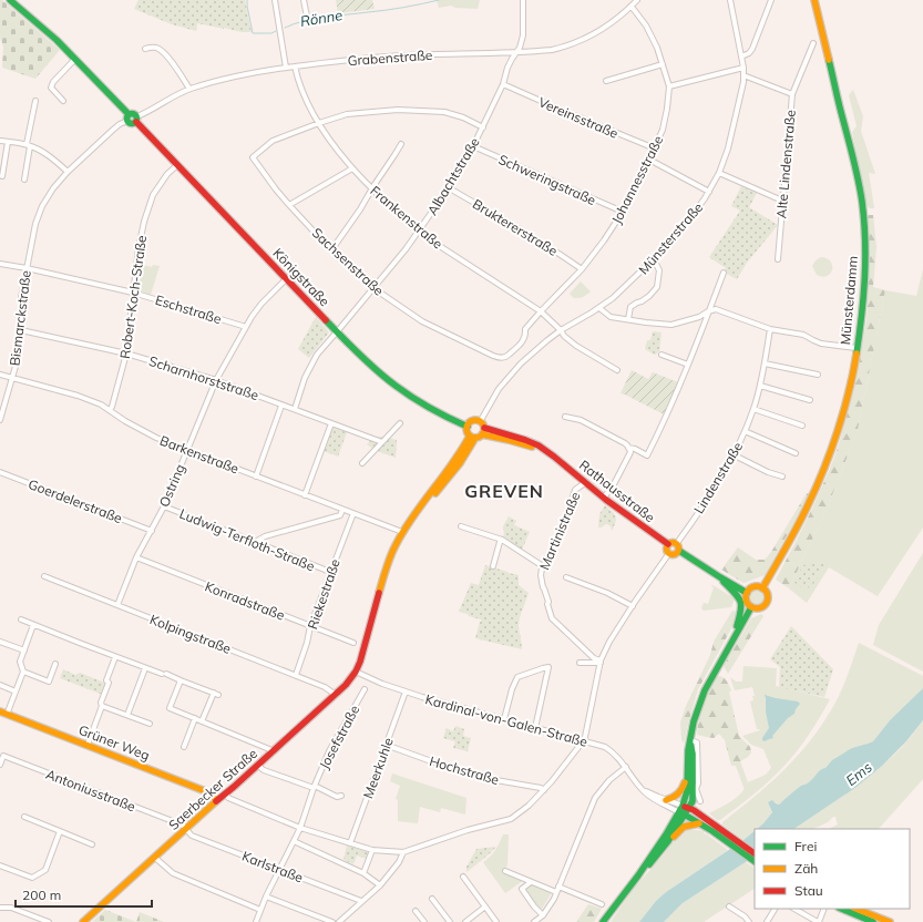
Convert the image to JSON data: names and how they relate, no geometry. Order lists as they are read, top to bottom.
{
  "streets": {
    "street": [
      "Grabenstraße",
      "Vereinsstraße",
      "Alte Lindenstraße",
      "Albachtstraße",
      "Schweringstraße",
      "Johannesstraße",
      "Frankenstraße",
      "Bruktererstraße",
      "Münsterstraße",
      "Sachsenstraße",
      "Königstraße",
      "Robert-Koch-Straße",
      "Münsterdamm",
      "Eschstraße",
      "Bismarckstraße",
      "Scharnhorststraße",
      "Barkenstraße",
      "Lindenstraße",
      "Ostring",
      "Rathausstraße",
      "Goerdelerstraße",
      "Martinistraße",
      "Ludwig-Terfloth-Straße",
      "Riekestraße",
      "Konradstraße",
      "Kolpingstraße",
      "Kardinal-von-Galen-Straße",
      "Josefstraße",
      "Grüner Weg",
      "Meerkuhle",
      "Hochstraße",
      "Saerbecker Straße",
      "Antoniusstraße",
      "Karlstraße"
    ]
  },
  "crossings": [
    ["Grabenstraße", "Albachtstraße"],
    ["Grabenstraße", "Johannesstraße"],
    ["Grabenstraße", "Frankenstraße"],
    ["Grabenstraße", "Königstraße"],
    ["Vereinsstraße", "Albachtstraße"],
    ["Vereinsstraße", "Johannesstraße"],
    ["Alte Lindenstraße", "Münsterstraße"],
    ["Albachtstraße", "Schweringstraße"],
    ["Albachtstraße", "Frankenstraße"],
    ["Albachtstraße", "Bruktererstraße"],
    ["Albachtstraße", "Sachsenstraße"],
    ["Albachtstraße", "Königstraße"],
    ["Albachtstraße", "Scharnhorststraße"],
    ["Schweringstraße", "Johannesstraße"],
    ["Johannesstraße", "Frankenstraße"],
    ["Johannesstraße", "Bruktererstraße"],
    ["Johannesstraße", "Sachsenstraße"],
    ["Frankenstraße", "Münsterstraße"],
    ["Frankenstraße", "Sachsenstraße"],
    ["Münsterstraße", "Königstraße"],
    ["Münsterstraße", "Saerbecker Straße"],
    ["Königstraße", "Robert-Koch-Straße"],
    ["Königstraße", "Ostring"],
    ["Königstraße", "Saerbecker Straße"],
    ["Robert-Koch-Straße", "Eschstraße"],
    ["Robert-Koch-Straße", "Scharnhorststraße"],
    ["Robert-Koch-Straße", "Barkenstraße"],
    ["Eschstraße", "Bismarckstraße"],
    ["Eschstraße", "Ostring"],
    ["Bismarckstraße", "Scharnhorststraße"],
    ["Bismarckstraße", "Barkenstraße"],
    ["Scharnhorststraße", "Ostring"],
    ["Barkenstraße", "Ostring"],
    ["Barkenstraße", "Riekestraße"],
    ["Barkenstraße", "Saerbecker Straße"],
    ["Lindenstraße", "Rathausstraße"],
    ["Ostring", "Goerdelerstraße"],
    ["Ostring", "Ludwig-Terfloth-Straße"],
    ["Ostring", "Konradstraße"],
    ["Ostring", "Kolpingstraße"],
    ["Rathausstraße", "Martinistraße"],
    ["Ludwig-Terfloth-Straße", "Riekestraße"],
    ["Riekestraße", "Konradstraße"],
    ["Riekestraße", "Kolpingstraße"],
    ["Kolpingstraße", "Saerbecker Straße"],
    ["Kardinal-von-Galen-Straße", "Meerkuhle"],
    ["Kardinal-von-Galen-Straße", "Saerbecker Straße"],
    ["Josefstraße", "Karlstraße"],
    ["Grüner Weg", "Saerbecker Straße"],
    ["Meerkuhle", "Hochstraße"],
    ["Saerbecker Straße", "Antoniusstraße"],
    ["Saerbecker Straße", "Karlstraße"],
    ["Antoniusstraße", "Karlstraße"]
  ],
  "districts": ["GREVEN"],
  "water": ["Rönne", "Ems"],
  "legend": ["Frei", "Zäh", "Stau"],
  "scale_bar": "200 m"
}
